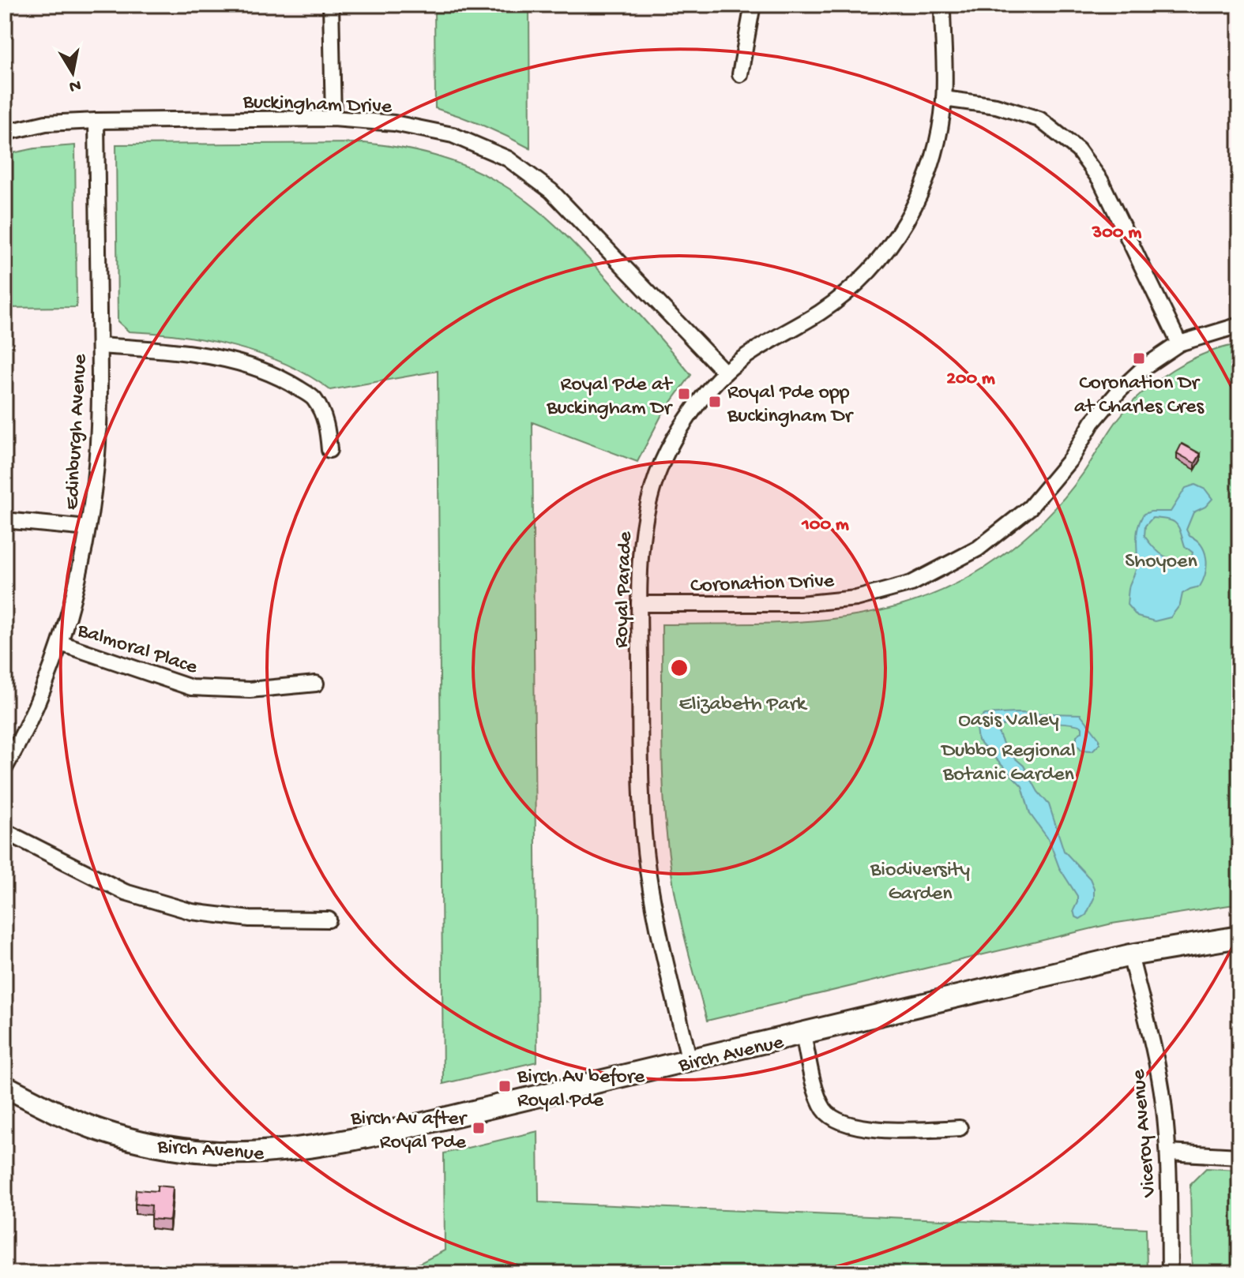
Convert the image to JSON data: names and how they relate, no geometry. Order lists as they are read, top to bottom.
{
  "streets": {
    "street": [
      "Buckingham Drive",
      "Edinburgh Avenue",
      "Coronation Drive",
      "Royal Parade",
      "Balmoral Place",
      "Birch Avenue",
      "Viceroy Avenue"
    ]
  },
  "crossings": [
    ["Buckingham Drive", "Edinburgh Avenue"],
    ["Buckingham Drive", "Royal Parade"],
    ["Edinburgh Avenue", "Balmoral Place"],
    ["Coronation Drive", "Royal Parade"],
    ["Royal Parade", "Birch Avenue"],
    ["Birch Avenue", "Viceroy Avenue"]
  ],
  "parks": [
    "Shoyoen",
    "Elizabeth Park",
    "Oasis Valley",
    "Dubbo Regional Botanic Garden",
    "Biodiversity Garden"
  ],
  "places": {
    "transit": [
      "Coronation Dr at Charles Cres",
      "Royal Pde at Buckingham Dr",
      "Royal Pde opp Buckingham Dr",
      "Birch Av before Royal Pde",
      "Birch Av after Royal Pde"
    ]
  },
  "north": "bottom",
  "rings": ["300 m", "200 m", "100 m"]
}
